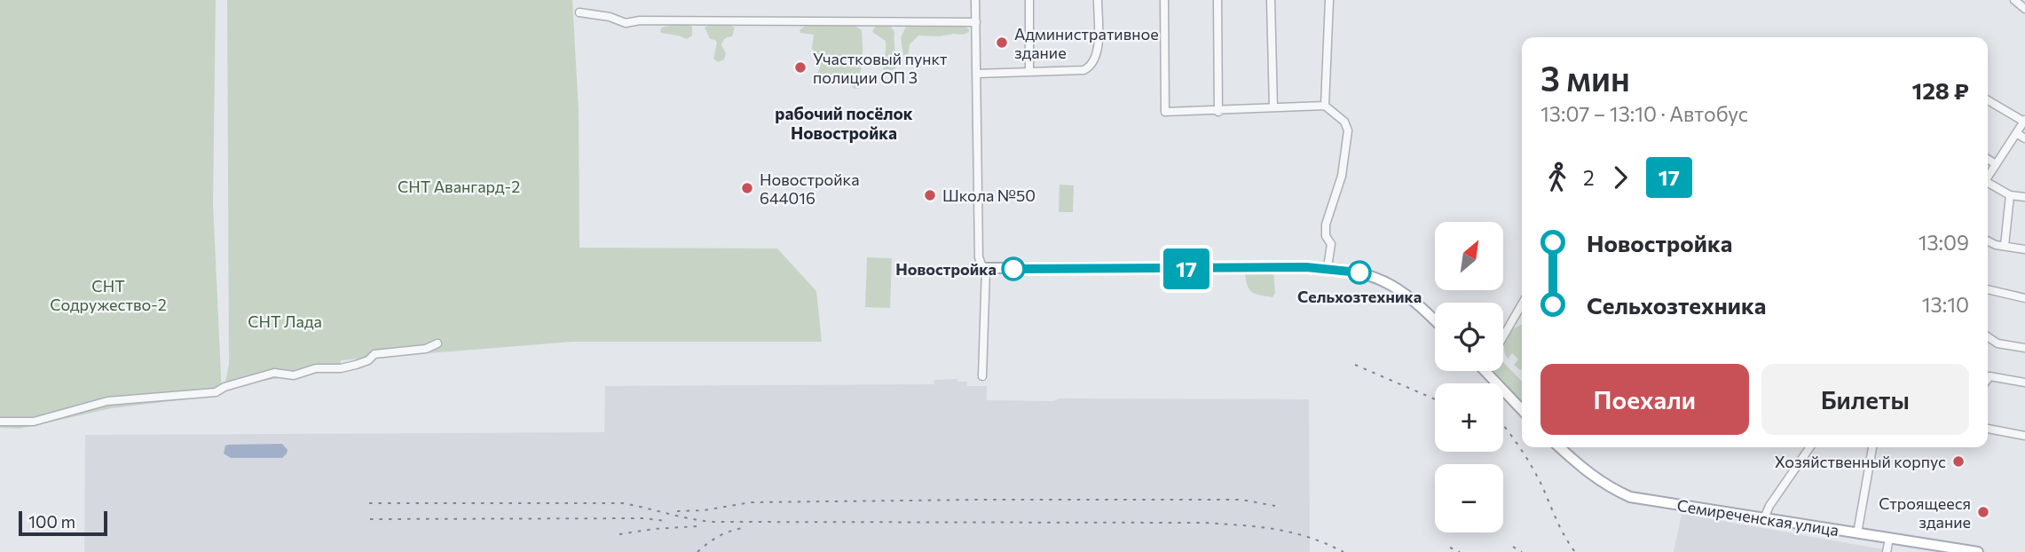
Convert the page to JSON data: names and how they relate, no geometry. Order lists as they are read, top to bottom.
{
  "streets": {
    "main road": ["Семиреченская улица"]
  },
  "districts": ["рабочий посёлок Новостройка"],
  "parks": ["СНТ Авангард-2", "СНТ Содружество-2", "СНТ Лада"],
  "places": [
    "Административное здание",
    "Участковый пункт полиции ОП 3",
    "Новостройка 644016",
    "Школа №50",
    "Новостройка",
    "Сельхозтехника",
    "Хозяйственный корпус",
    "Строящееся здание"
  ],
  "lines": ["bus line 17"],
  "scale_bar": "100 m",
  "north": "top right",
  "page": {
    "on_map": "17",
    "heading": ["3 мин", "13:07 – 13:10 · Автобус", "128 ₽"],
    "legs": ["2", "17"],
    "list": [
      {
        "name": "Новостройка",
        "value": "13:09"
      },
      {
        "name": "Сельхозтехника",
        "value": "13:10"
      }
    ],
    "map_buttons": ["+", "−"],
    "buttons": ["Поехали", "Билеты"],
    "scale": "100 m"
  }
}
